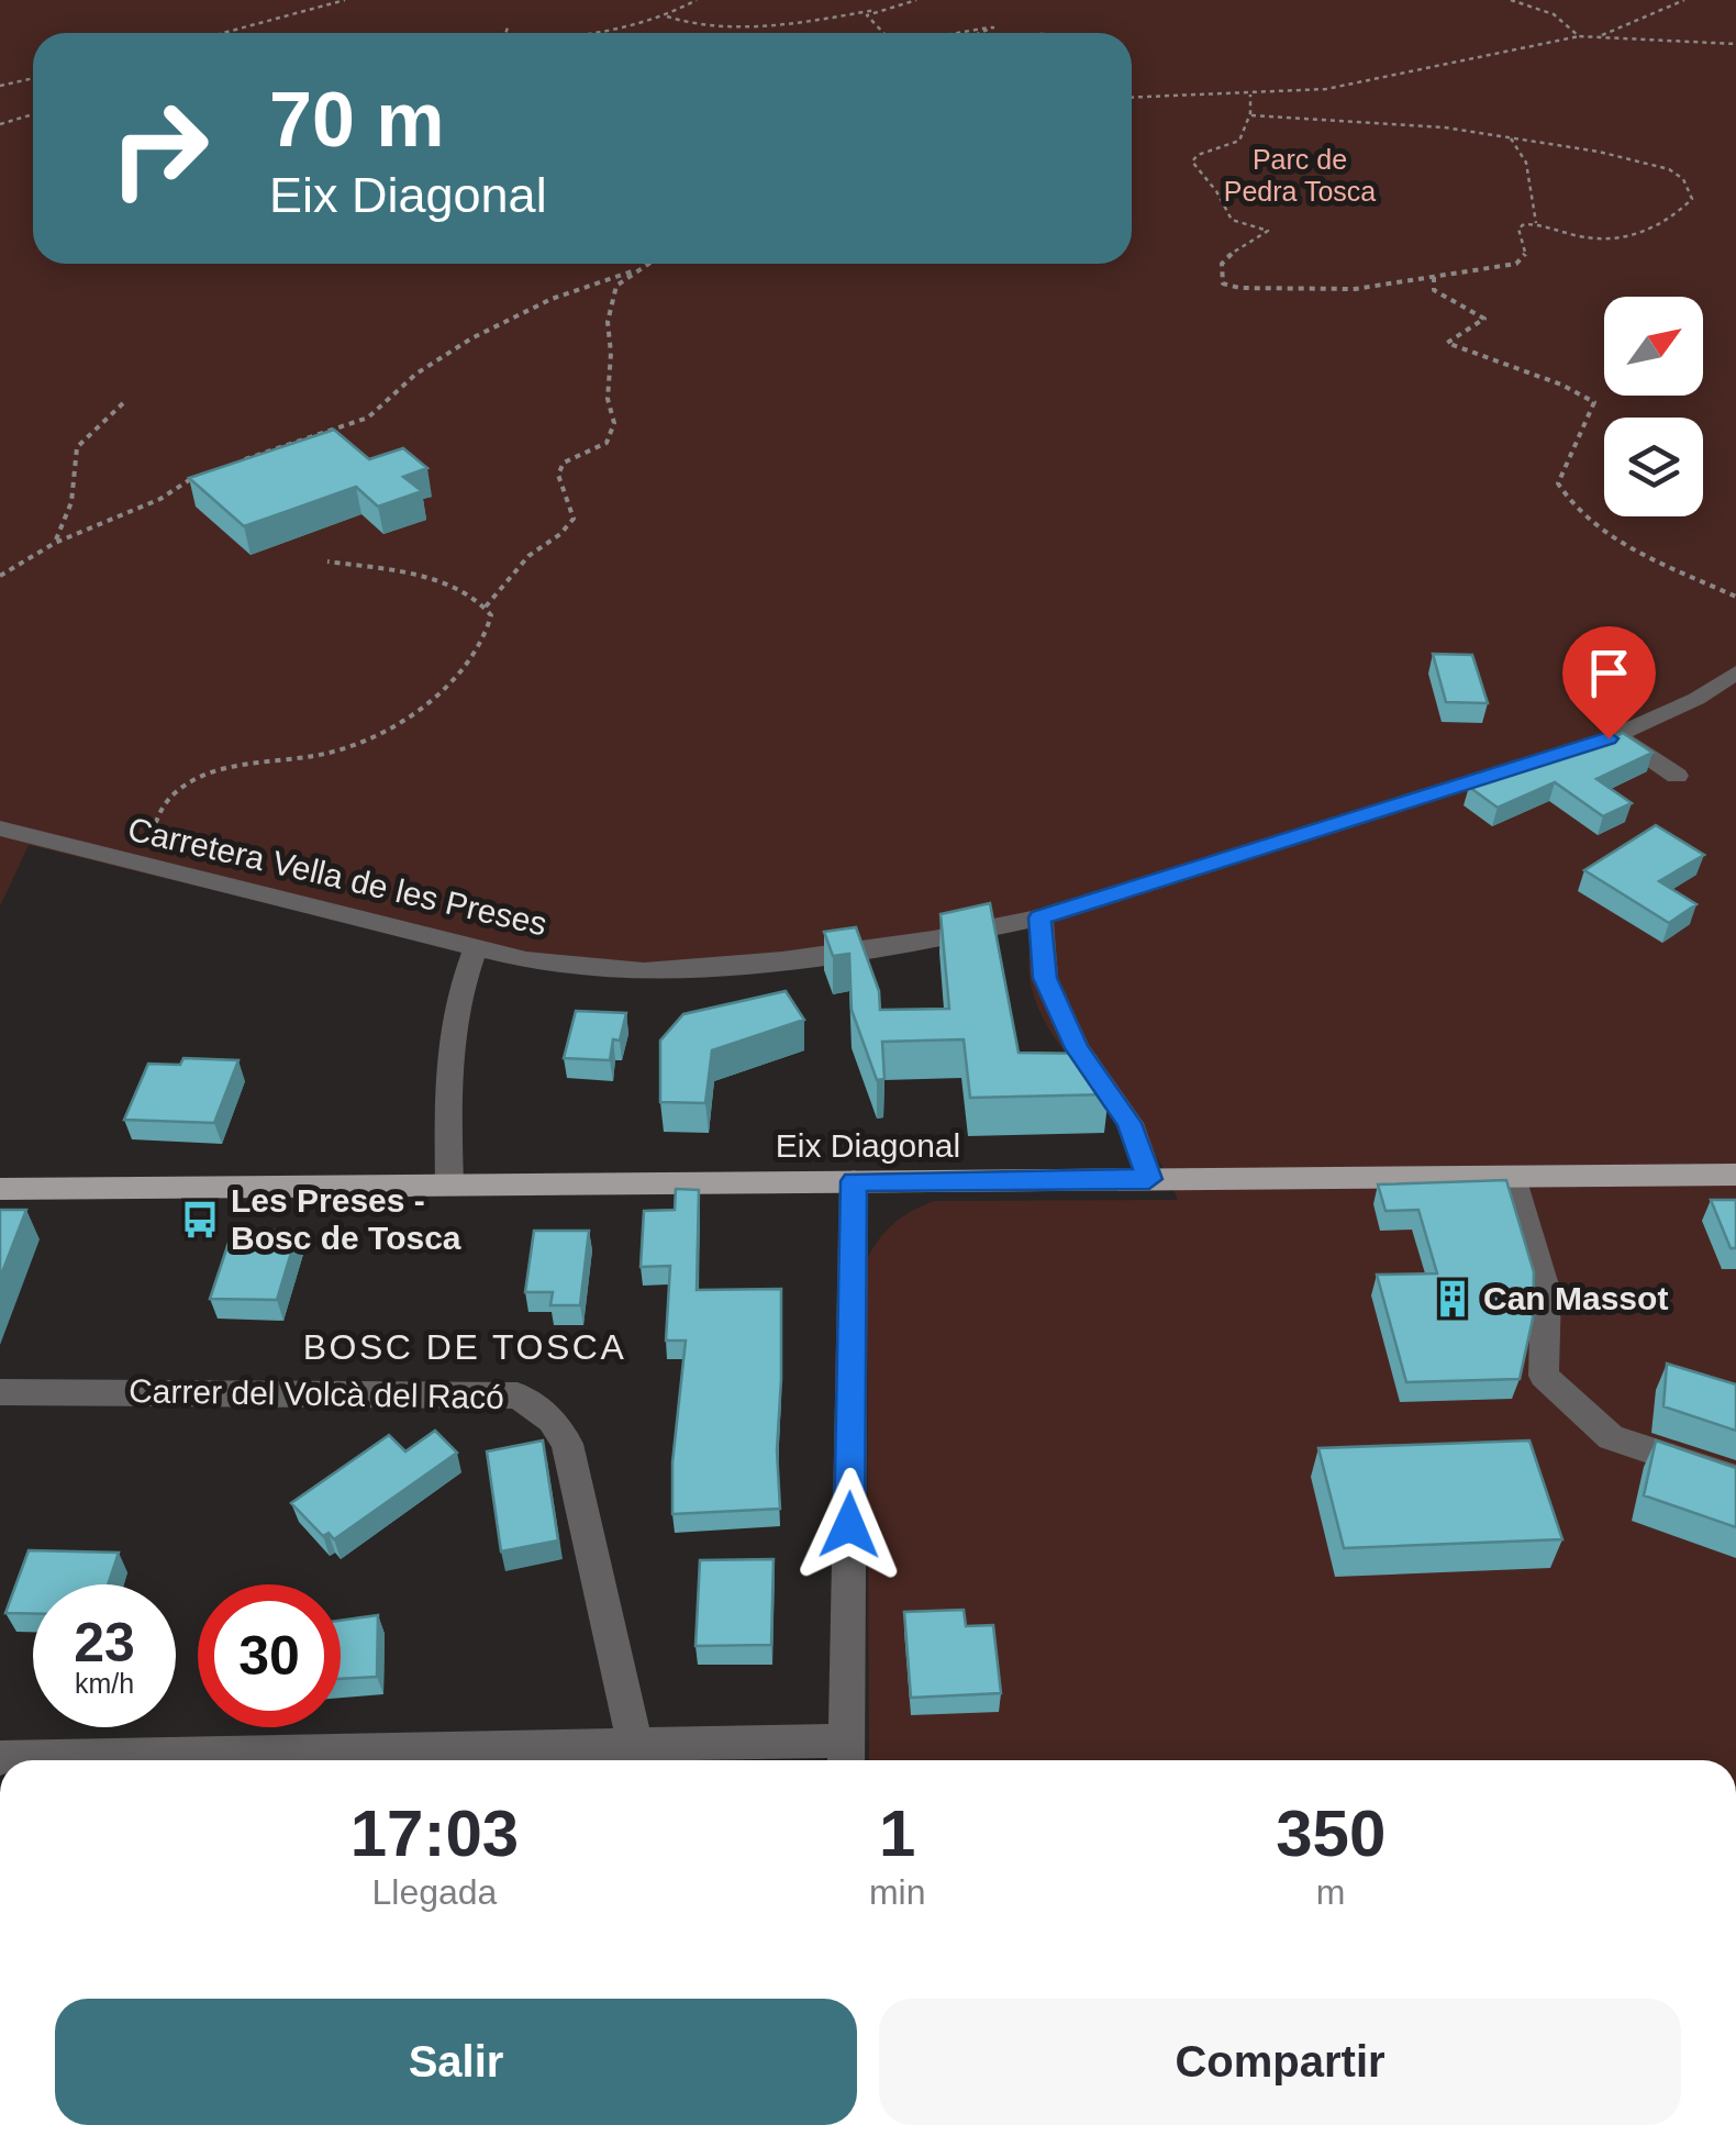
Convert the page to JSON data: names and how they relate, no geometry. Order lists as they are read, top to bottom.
{
  "streets": {
    "main road": ["Eix Diagonal"],
    "street": ["Carretera Vella de les Preses", "Carrer del Volcà del Racó"]
  },
  "districts": ["BOSC DE TOSCA"],
  "parks": ["Parc de Pedra Tosca"],
  "places": {
    "bus stop": ["Les Preses - Bosc de Tosca"],
    "building": ["Can Massot"]
  },
  "north": "top right",
  "page": {
    "turn": ["70 m", "Eix Diagonal"],
    "speed": "23 km/h",
    "limit": "30",
    "eta": [
      "17:03",
      "Llegada",
      "1",
      "min",
      "350",
      "m"
    ],
    "buttons": ["Salir", "Compartir"]
  }
}
